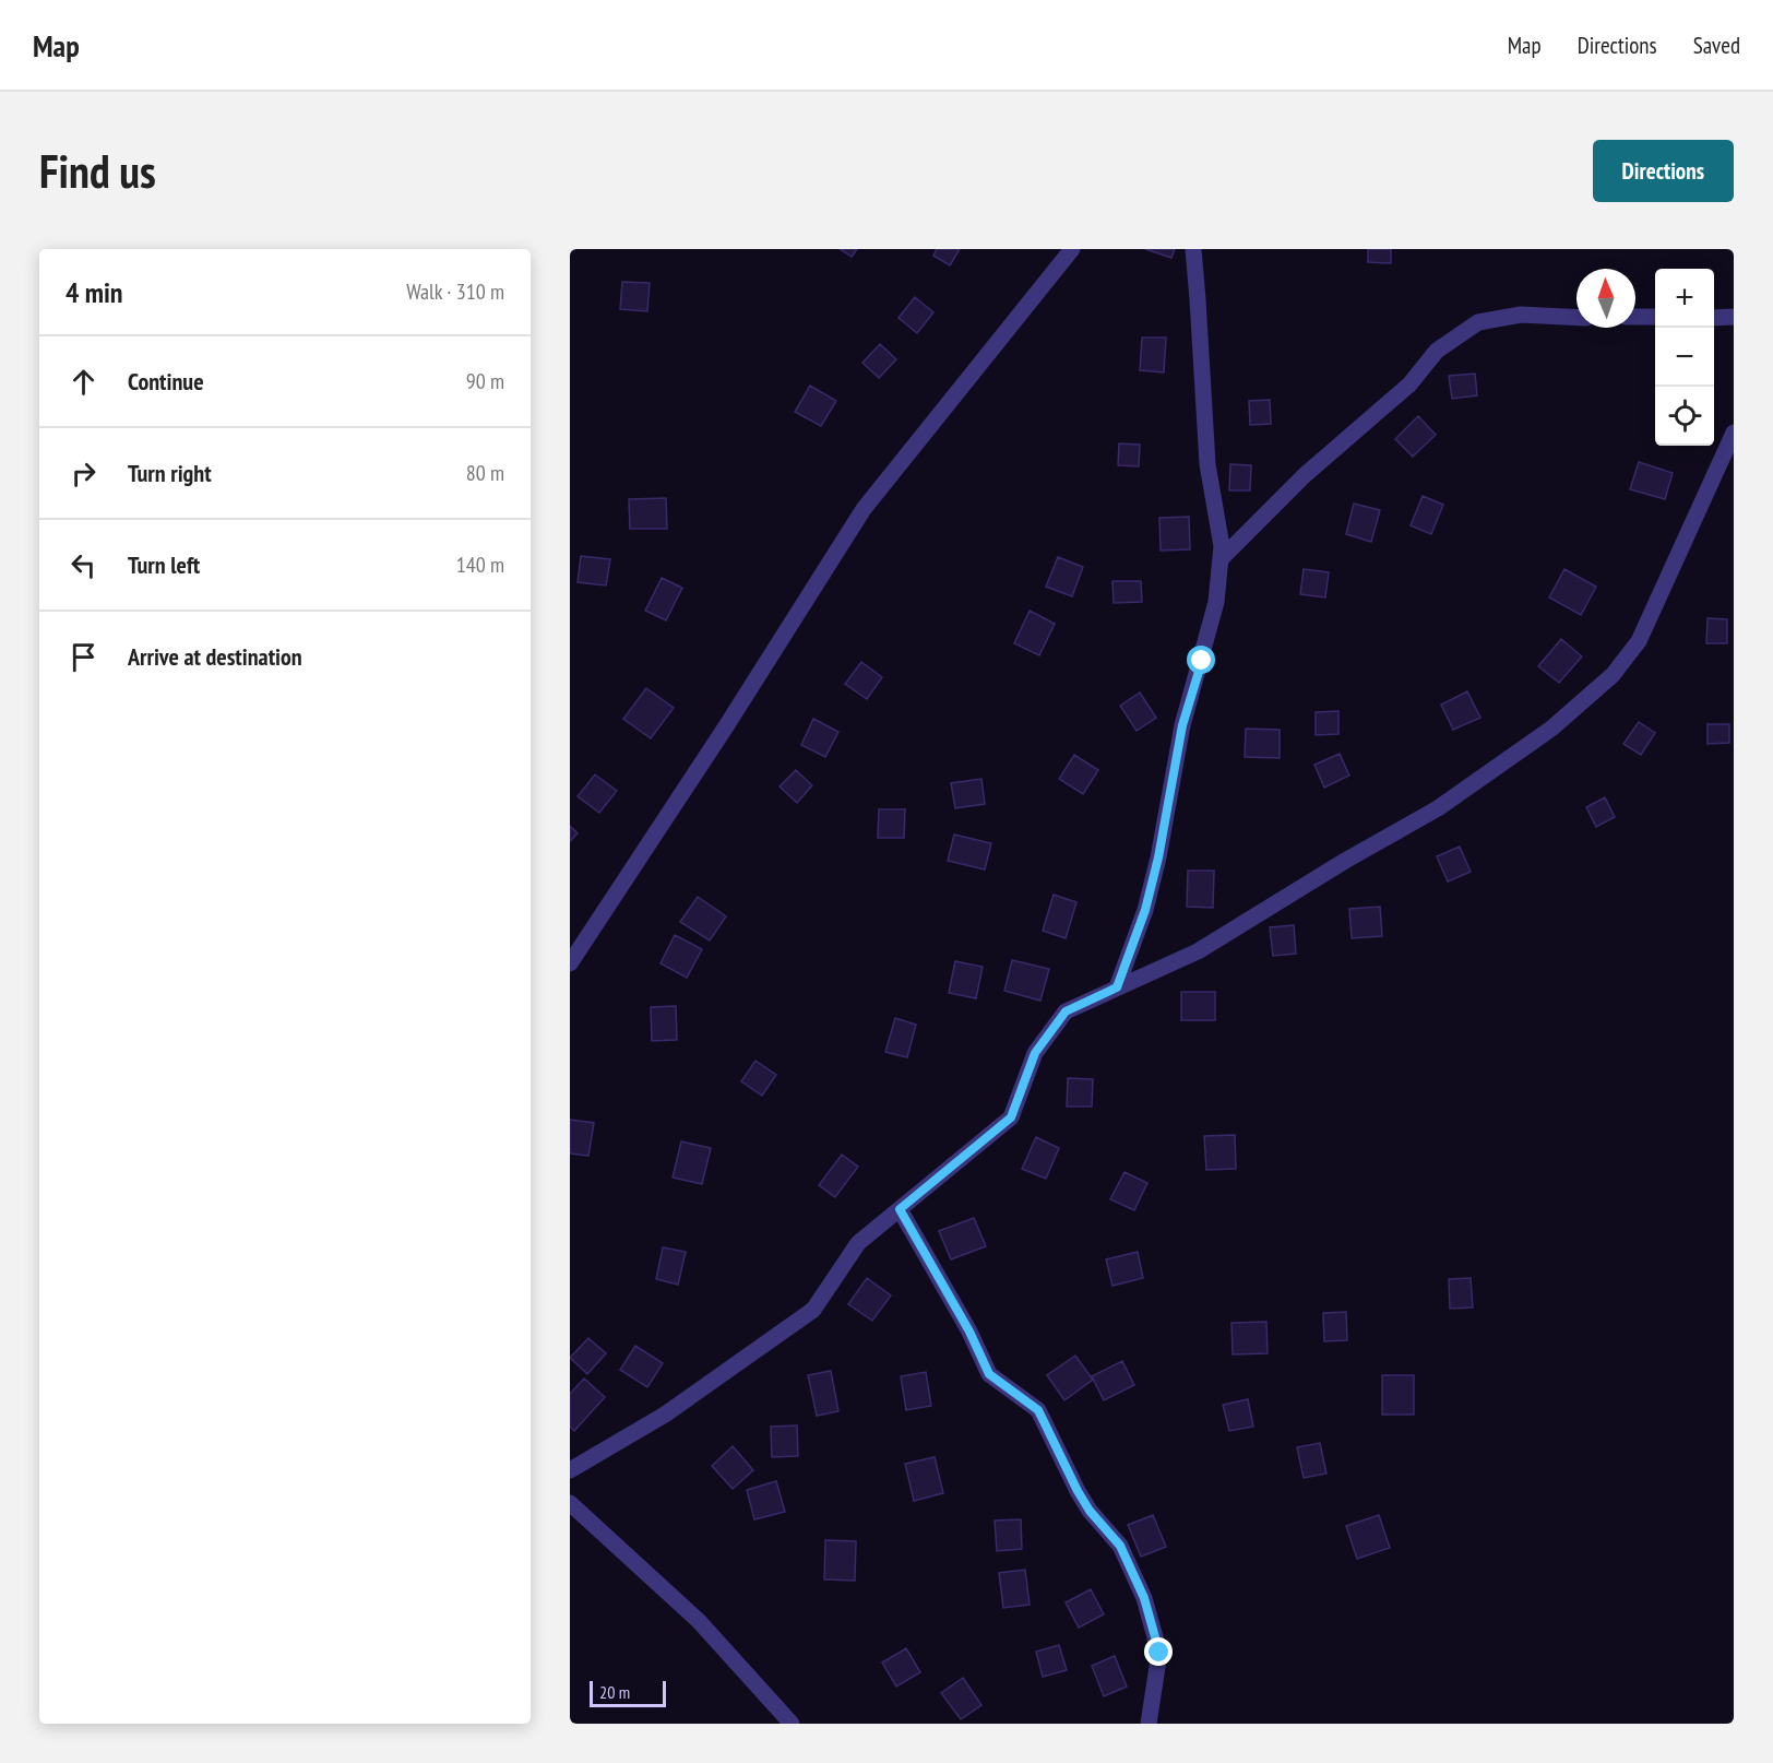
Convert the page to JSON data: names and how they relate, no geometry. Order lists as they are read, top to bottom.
{
  "scale_bar": "20 m",
  "north": "top",
  "page": {
    "header": "Map",
    "nav": ["Map", "Directions", "Saved"],
    "buttons": "Directions",
    "title": "Find us",
    "heading": ["4 min", "Walk · 310 m"],
    "map_buttons": ["+", "−"],
    "list": [
      ["Continue", "90 m"],
      ["Turn right", "80 m"],
      ["Turn left", "140 m"],
      "Arrive at destination"
    ],
    "scale": "20 m"
  }
}
